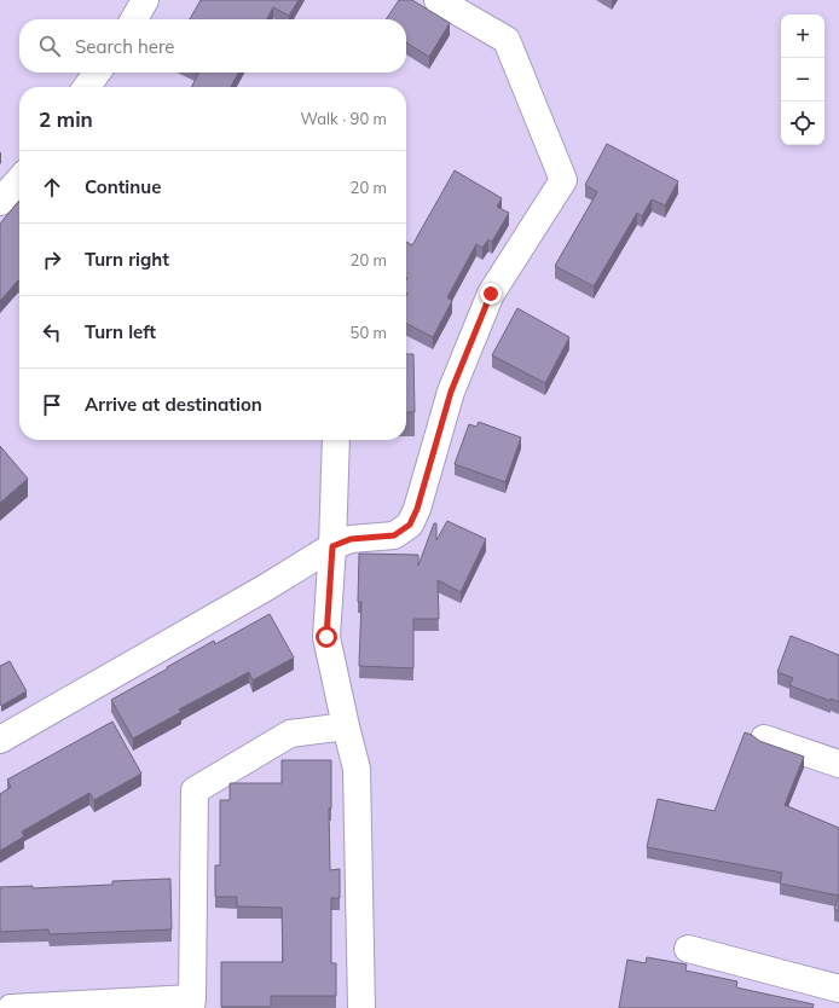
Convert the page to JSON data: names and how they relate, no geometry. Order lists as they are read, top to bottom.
{
  "page": {
    "map_buttons": ["+", "−"],
    "search": "Search here",
    "heading": ["2 min", "Walk · 90 m"],
    "list": [
      ["Continue", "20 m"],
      ["Turn right", "20 m"],
      ["Turn left", "50 m"],
      "Arrive at destination"
    ]
  }
}
